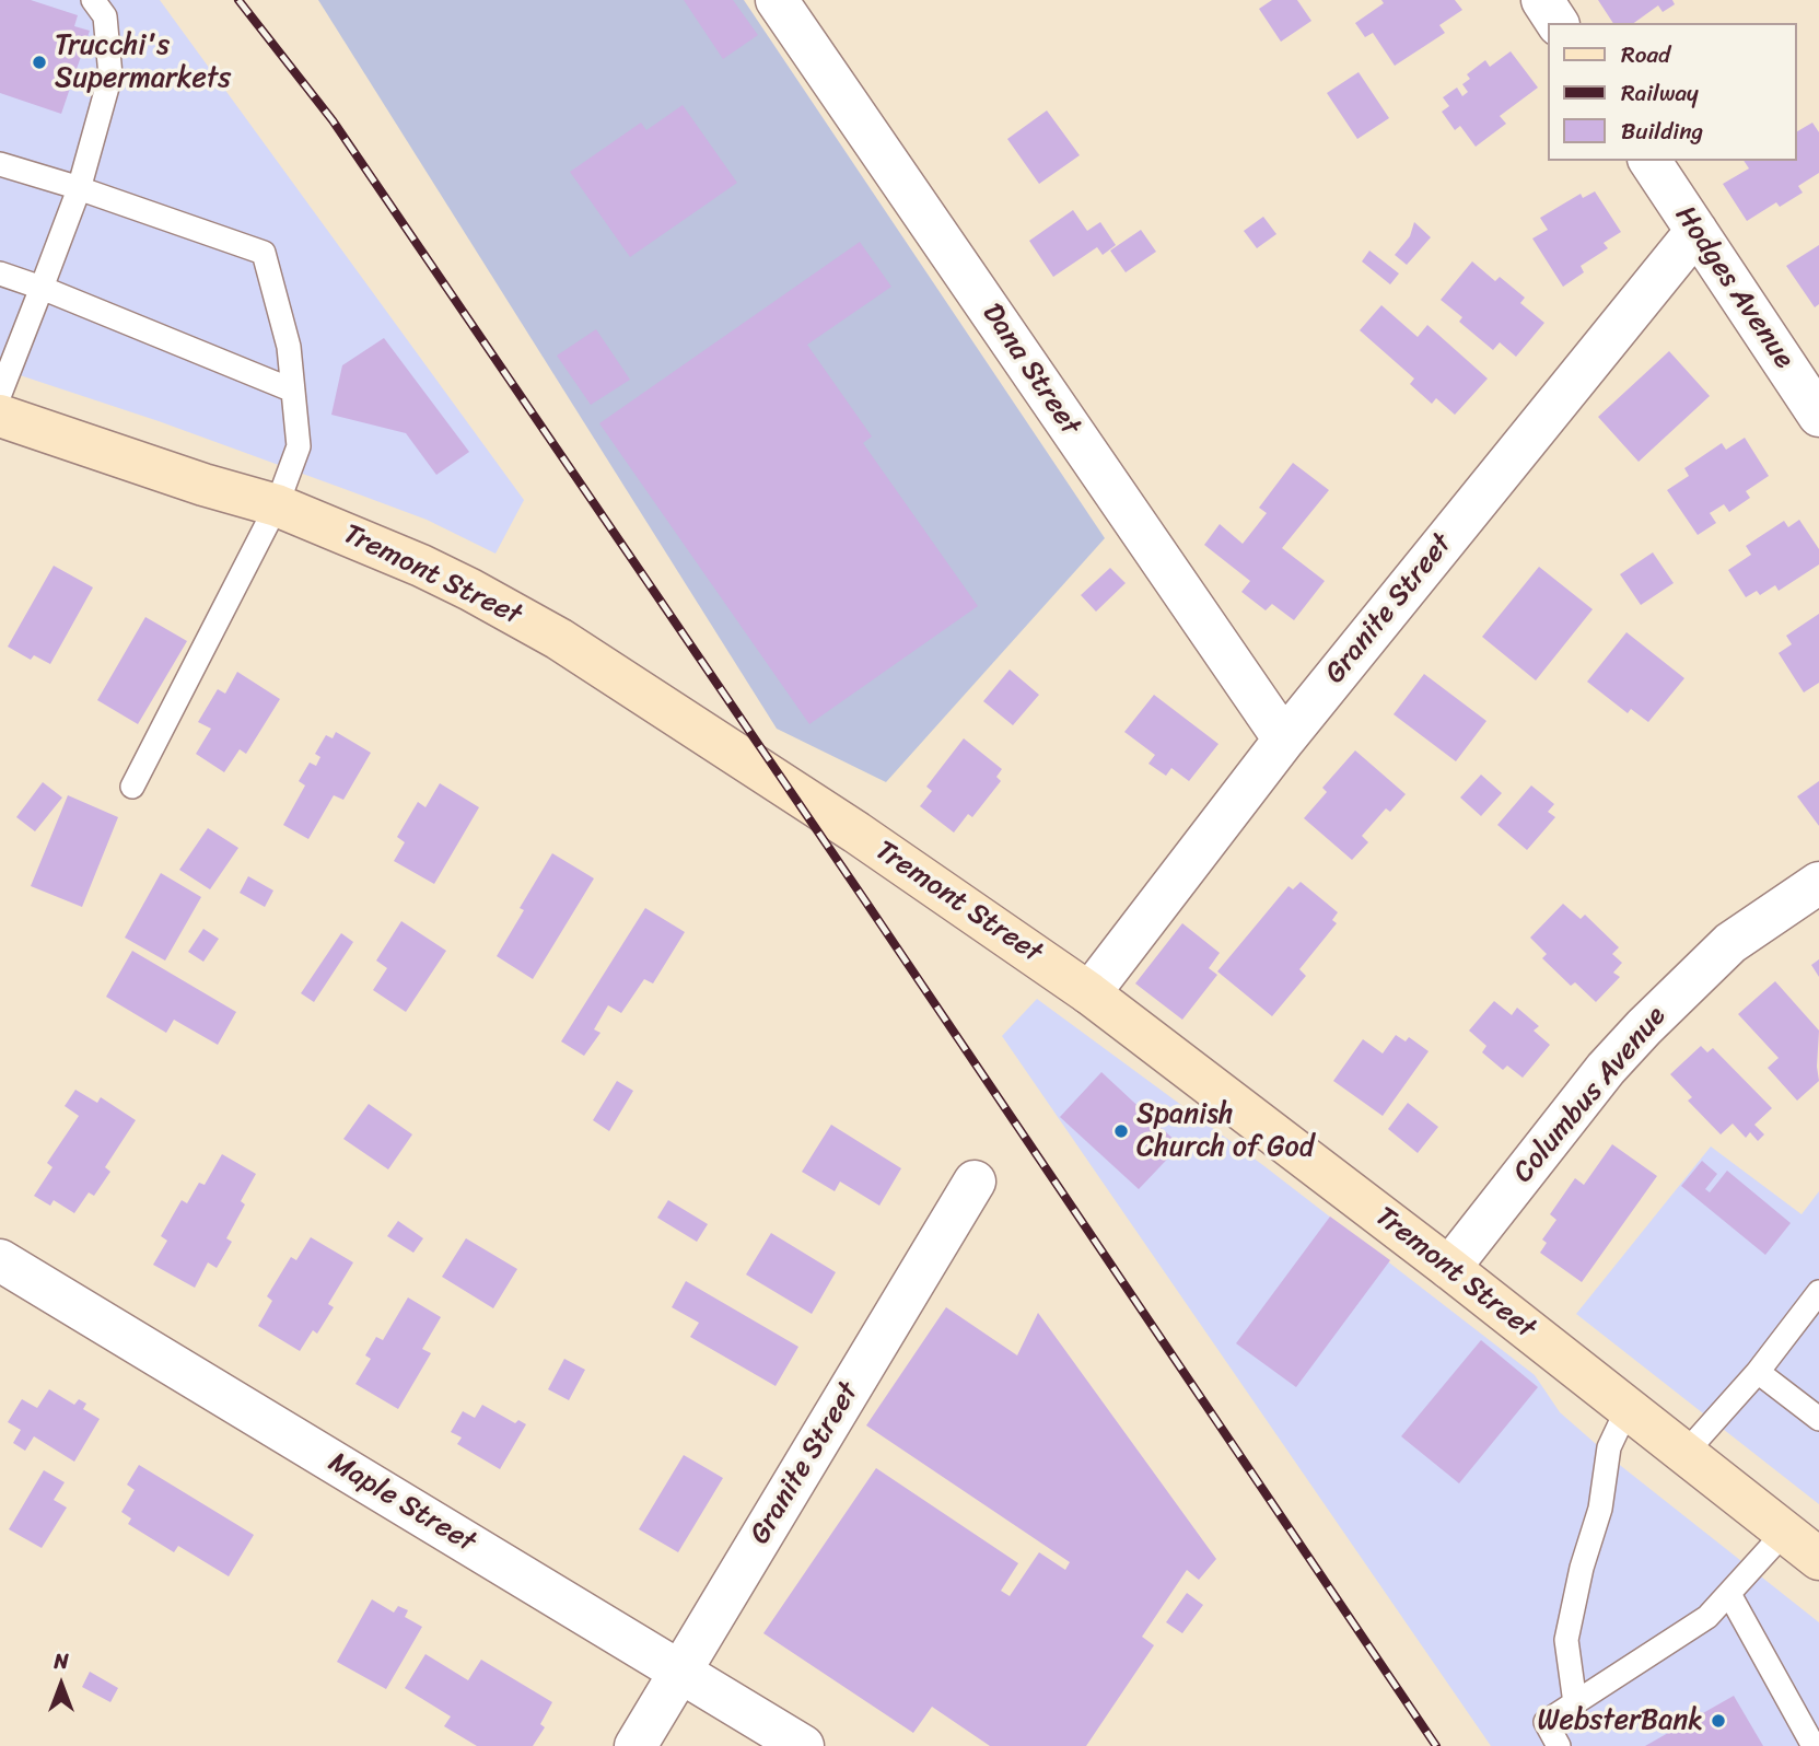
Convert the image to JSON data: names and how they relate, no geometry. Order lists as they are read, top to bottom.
{
  "streets": {
    "main road": ["Tremont Street"],
    "street": [
      "Hodges Avenue",
      "Dana Street",
      "Granite Street",
      "Columbus Avenue",
      "Maple Street"
    ]
  },
  "crossings": [
    ["Hodges Avenue", "Granite Street"],
    ["Dana Street", "Granite Street"],
    ["Tremont Street", "Granite Street"],
    ["Tremont Street", "Columbus Avenue"],
    ["Granite Street", "Maple Street"]
  ],
  "places": ["Trucchi's Supermarkets", "Spanish Church of God", "WebsterBank"],
  "legend": ["Road", "Railway", "Building"],
  "north": "top"
}
